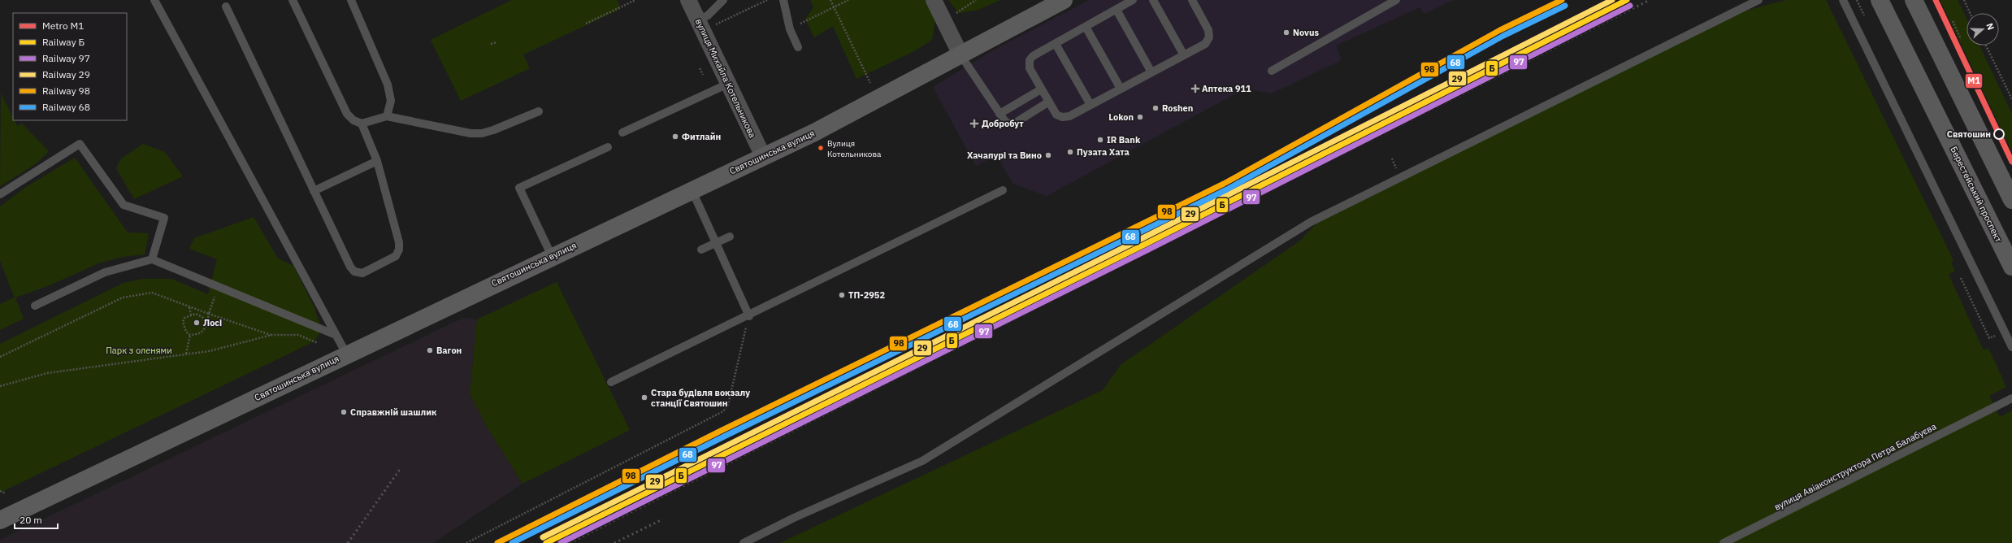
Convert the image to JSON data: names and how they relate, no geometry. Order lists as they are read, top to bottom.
{
  "streets": {
    "main road": ["Святошинська вулиця", "Берестейський проспект"],
    "street": ["вулиця Михайла Котельникова"],
    "lane": ["вулиця Авіаконструктора Петра Балабуєва"]
  },
  "crossings": [
    ["вулиця Михайла Котельникова", "Святошинська вулиця"]
  ],
  "parks": ["Парк з оленями"],
  "places": {
    "other": [
      "Novus",
      "Roshen",
      "Lokon",
      "Святошин",
      "Фитлайн",
      "IR Bank",
      "Вулиця Котельникова",
      "Пузата Хата",
      "Хачапурі та Вино",
      "ТП-2952",
      "Лосі",
      "Вагон",
      "Стара будівля вокзалу станції Святошин",
      "Справжній шашлик"
    ],
    "health": ["Аптека 911", "Добробут"]
  },
  "lines": [
    "metro line M1",
    "rail line Б",
    "rail line 29",
    "rail line 98",
    "rail line 97",
    "rail line 68"
  ],
  "legend": [
    "Metro M1",
    "Railway Б",
    "Railway 97",
    "Railway 29",
    "Railway 98",
    "Railway 68"
  ],
  "scale_bar": "20 m",
  "north": "right"
}
